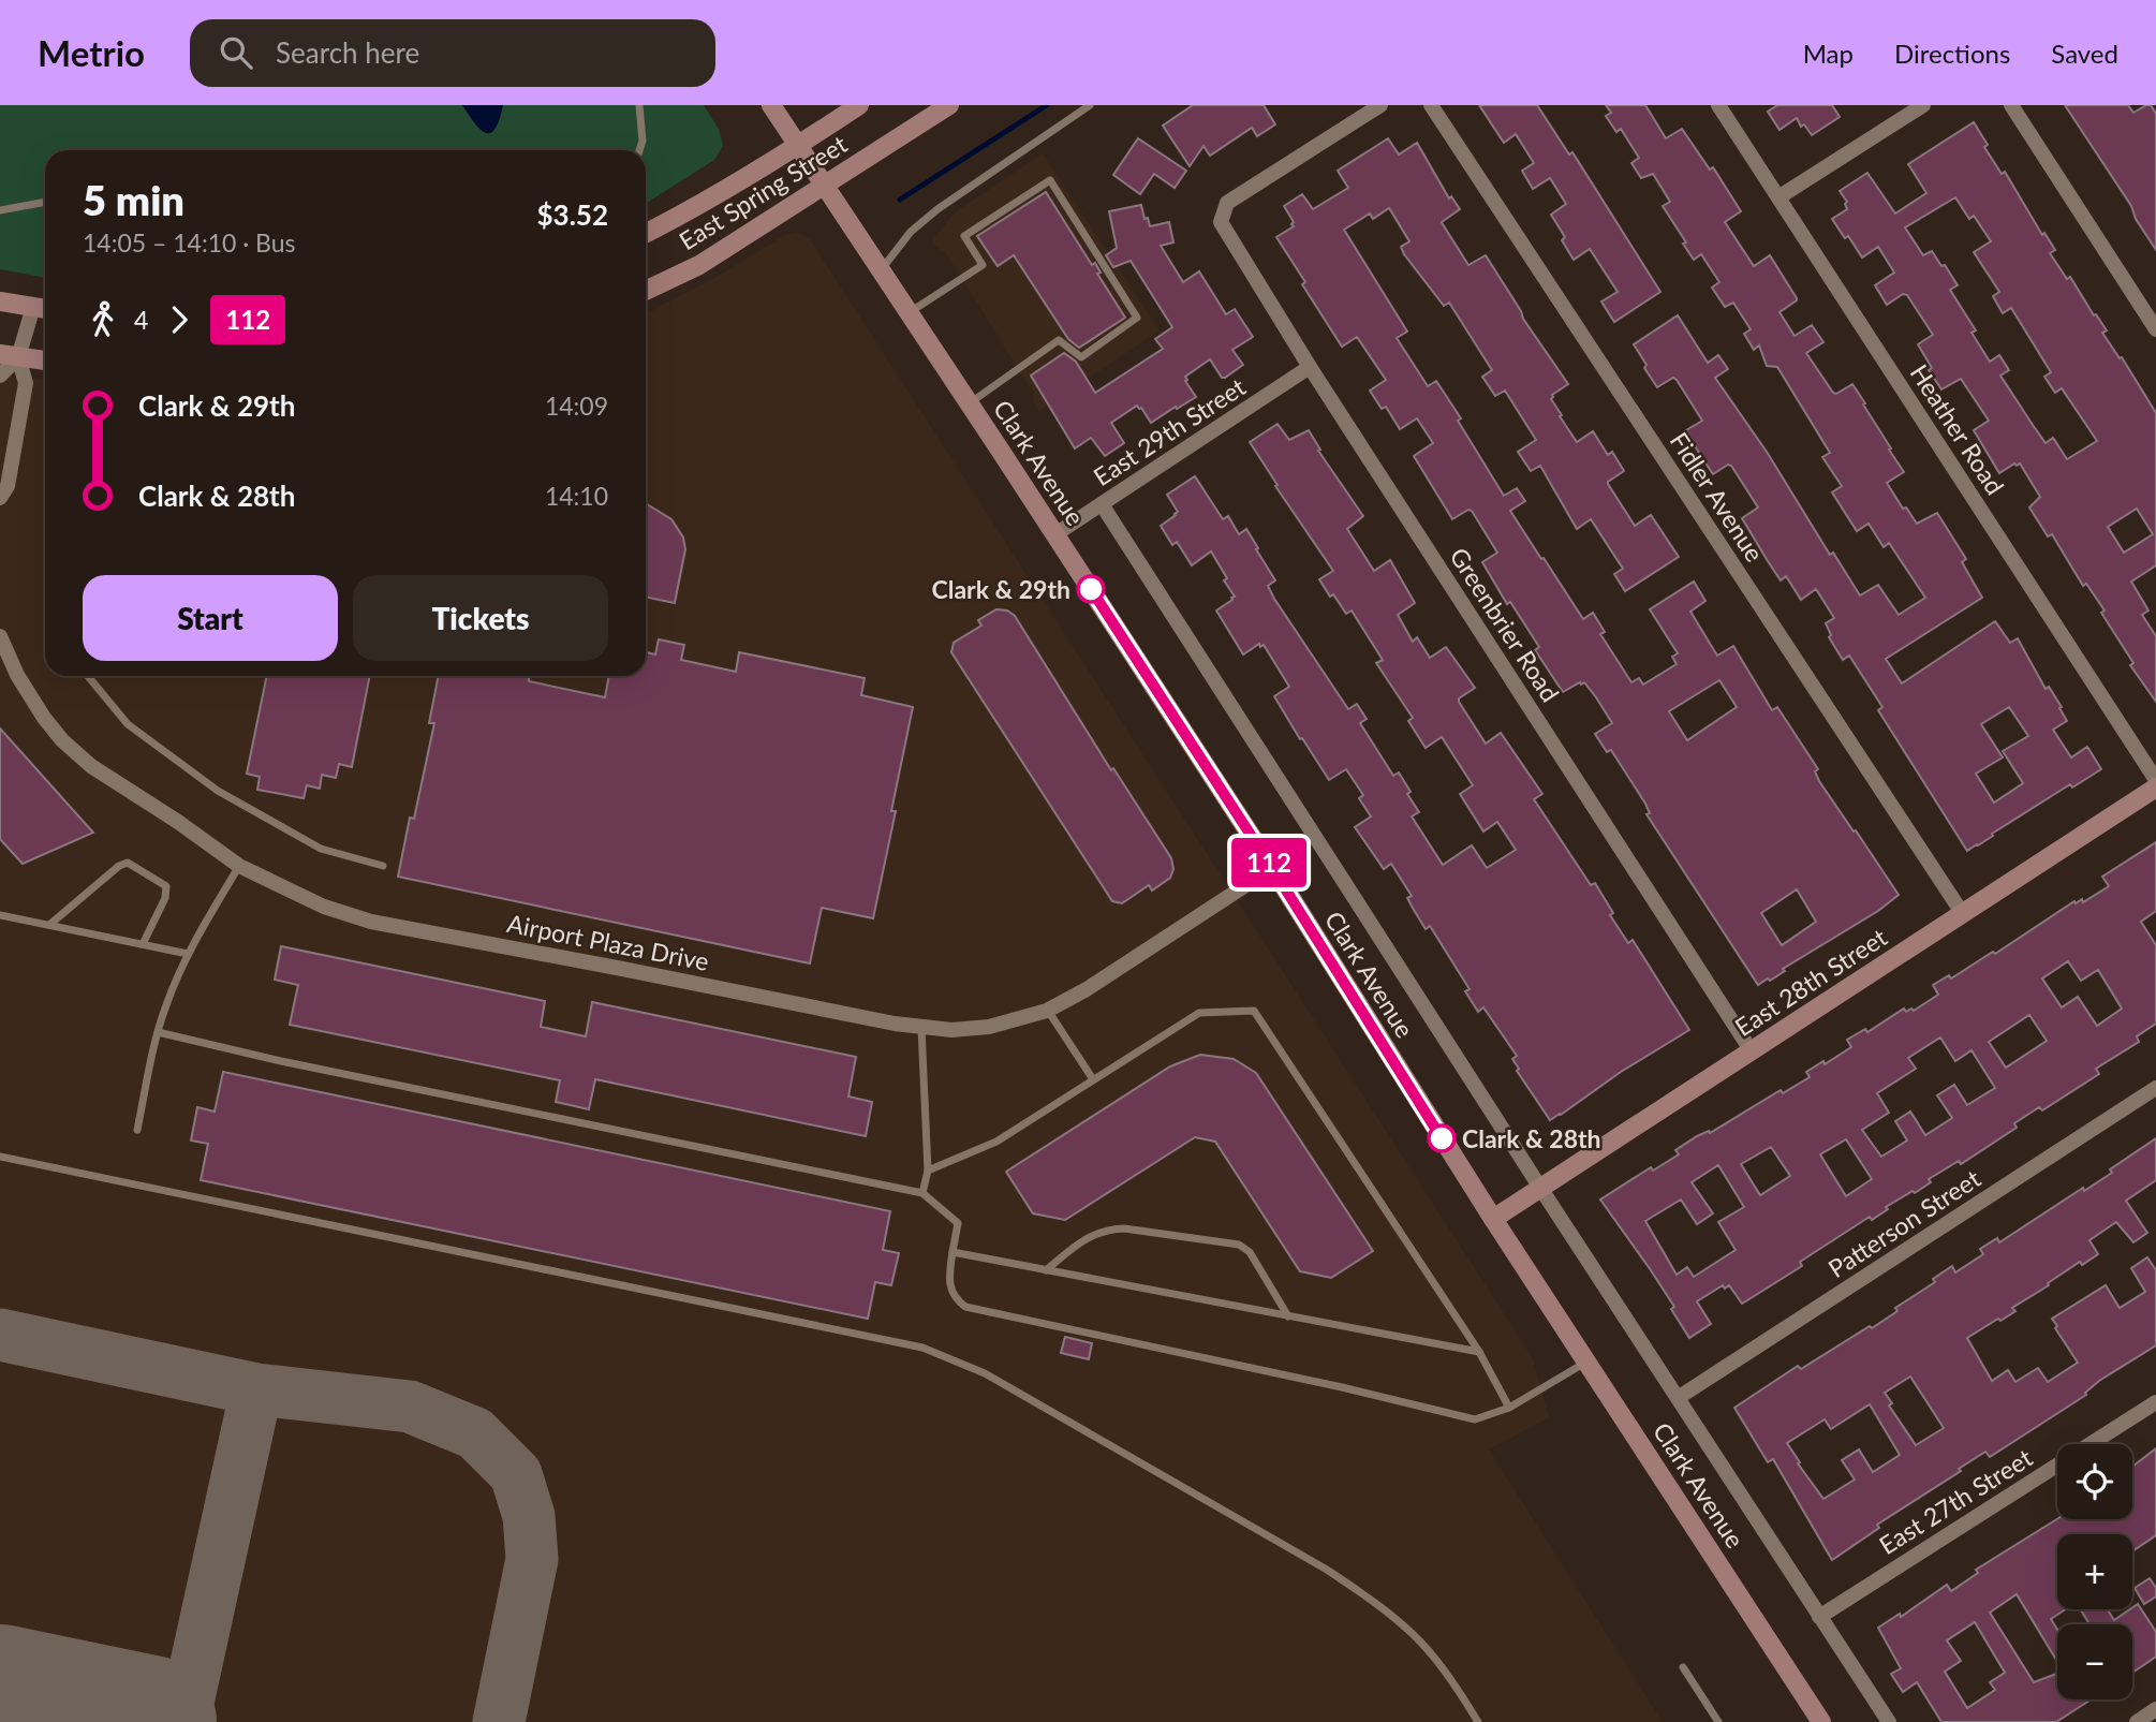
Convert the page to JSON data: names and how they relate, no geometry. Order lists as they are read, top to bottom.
{
  "streets": {
    "main road": ["East Spring Street", "Clark Avenue", "East 28th Street"],
    "street": [
      "Heather Road",
      "East 29th Street",
      "Fidler Avenue",
      "Greenbrier Road",
      "Airport Plaza Drive",
      "Patterson Street",
      "East 27th Street"
    ]
  },
  "crossings": [
    ["East Spring Street", "Clark Avenue"],
    ["East 29th Street", "Clark Avenue"],
    ["East 29th Street", "Greenbrier Road"],
    ["Clark Avenue", "Airport Plaza Drive"],
    ["Clark Avenue", "East 28th Street"],
    ["Clark Avenue", "Patterson Street"],
    ["Clark Avenue", "East 27th Street"],
    ["Fidler Avenue", "East 28th Street"],
    ["Greenbrier Road", "East 28th Street"]
  ],
  "places": ["Clark & 29th", "Clark & 28th"],
  "lines": ["bus line 112"],
  "page": {
    "header": "Metrio",
    "search": "Search here",
    "nav": ["Map", "Directions", "Saved"],
    "on_map": "112",
    "heading": ["5 min", "14:05 – 14:10 · Bus", "$3.52"],
    "legs": ["4", "112"],
    "list": [
      {
        "name": "Clark & 29th",
        "value": "14:09"
      },
      {
        "name": "Clark & 28th",
        "value": "14:10"
      }
    ],
    "buttons": ["Start", "Tickets"],
    "map_buttons": ["+", "−"]
  }
}
